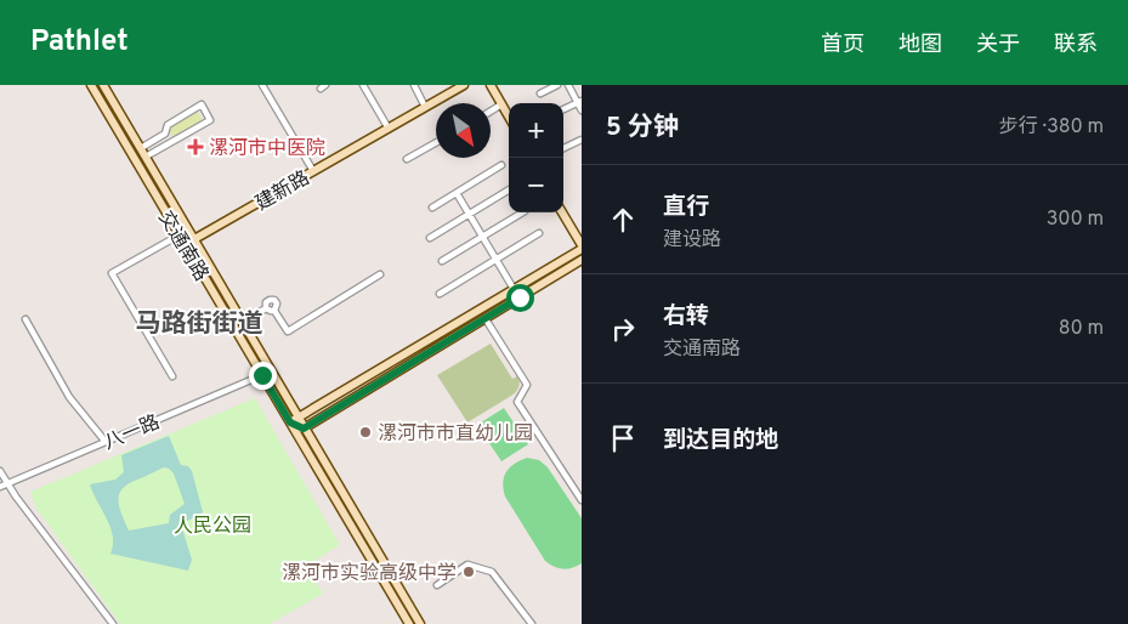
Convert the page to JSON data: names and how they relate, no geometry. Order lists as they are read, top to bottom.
{
  "streets": {
    "main road": ["建新路", "交通南路"],
    "street": ["八一路"]
  },
  "crossings": [
    ["建新路", "交通南路"],
    ["交通南路", "八一路"]
  ],
  "districts": ["马路街街道"],
  "parks": ["人民公园"],
  "places": {
    "health": ["漯河市中医院"],
    "other": ["漯河市市直幼儿园", "漯河市实验高级中学"]
  },
  "north": "bottom right",
  "page": {
    "header": "Pathlet",
    "nav": [
      "首页",
      "地图",
      "关于",
      "联系"
    ],
    "heading": ["5 分钟", "步行 · 380 m"],
    "map_buttons": ["+", "−"],
    "list": [
      ["直行", "建设路", "300 m"],
      ["右转", "交通南路", "80 m"],
      "到达目的地"
    ]
  }
}
